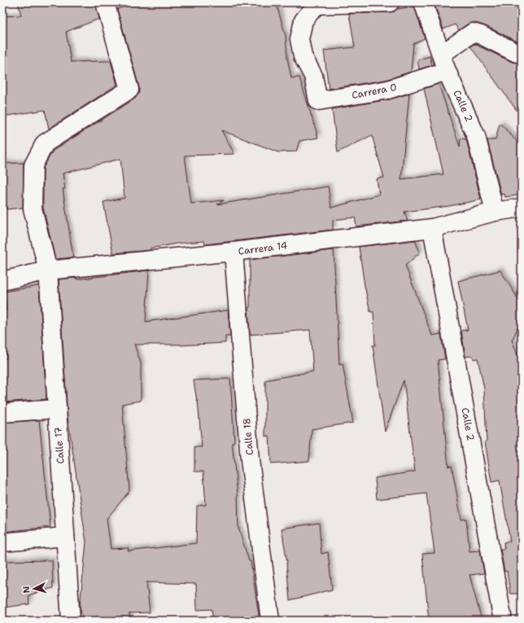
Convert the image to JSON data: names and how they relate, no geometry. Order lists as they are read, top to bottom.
{
  "streets": {
    "street": [
      "Carrera 0",
      "Calle 2",
      "Carrera 14",
      "Calle 18",
      "Calle 17"
    ]
  },
  "crossings": [
    ["Carrera 0", "Calle 2"],
    ["Calle 2", "Carrera 14"],
    ["Carrera 14", "Calle 18"],
    ["Carrera 14", "Calle 17"]
  ],
  "north": "left"
}
